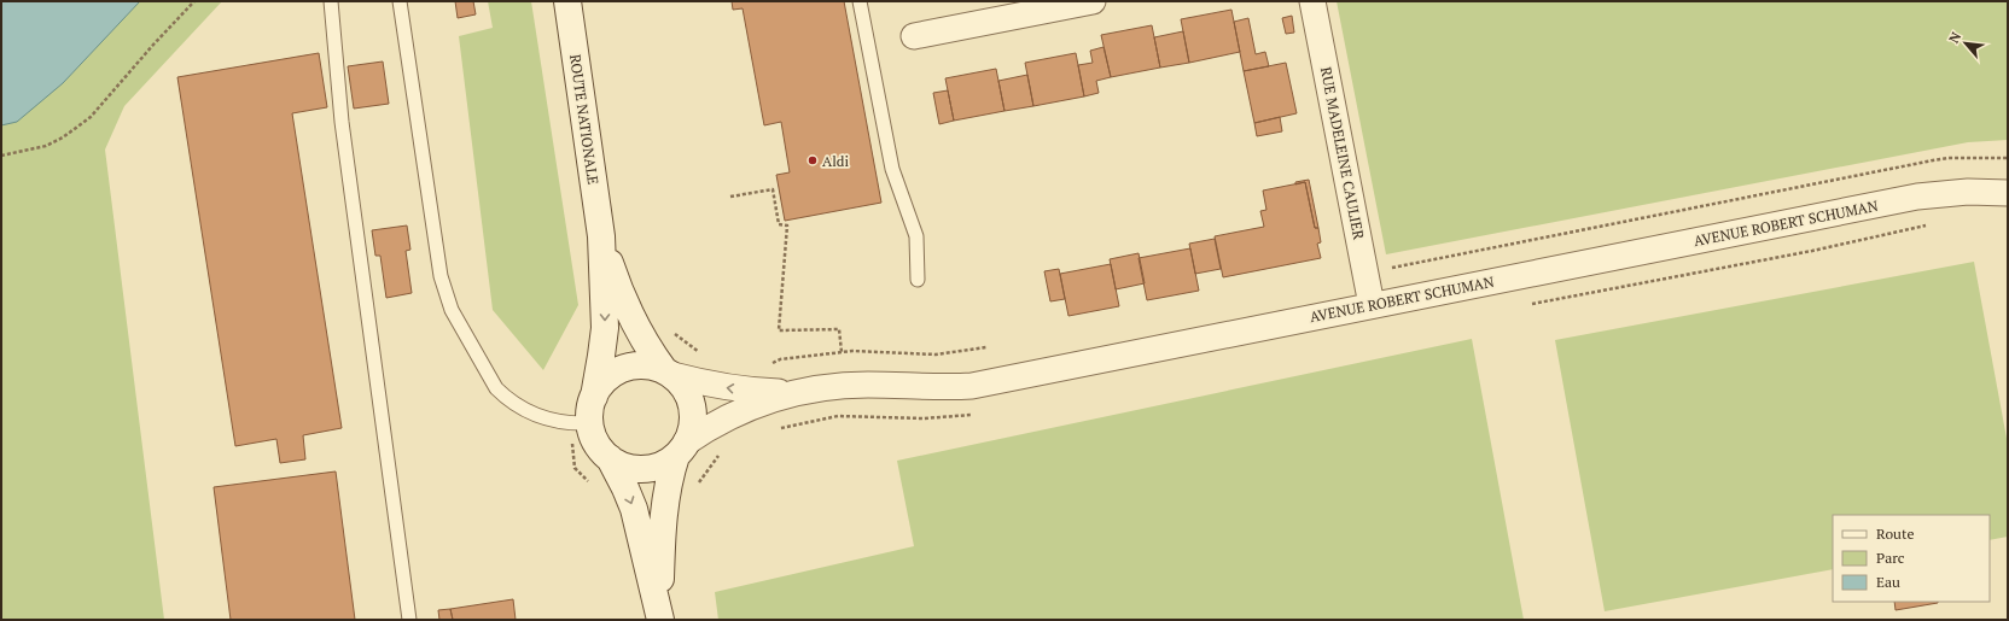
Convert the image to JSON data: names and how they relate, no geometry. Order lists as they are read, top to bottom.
{
  "streets": {
    "main road": ["ROUTE NATIONALE"],
    "street": ["RUE MADELEINE CAULIER", "AVENUE ROBERT SCHUMAN"]
  },
  "crossings": [
    ["ROUTE NATIONALE", "AVENUE ROBERT SCHUMAN"],
    ["RUE MADELEINE CAULIER", "AVENUE ROBERT SCHUMAN"]
  ],
  "places": ["Aldi"],
  "legend": ["Route", "Parc", "Eau"],
  "north": "top left"
}
